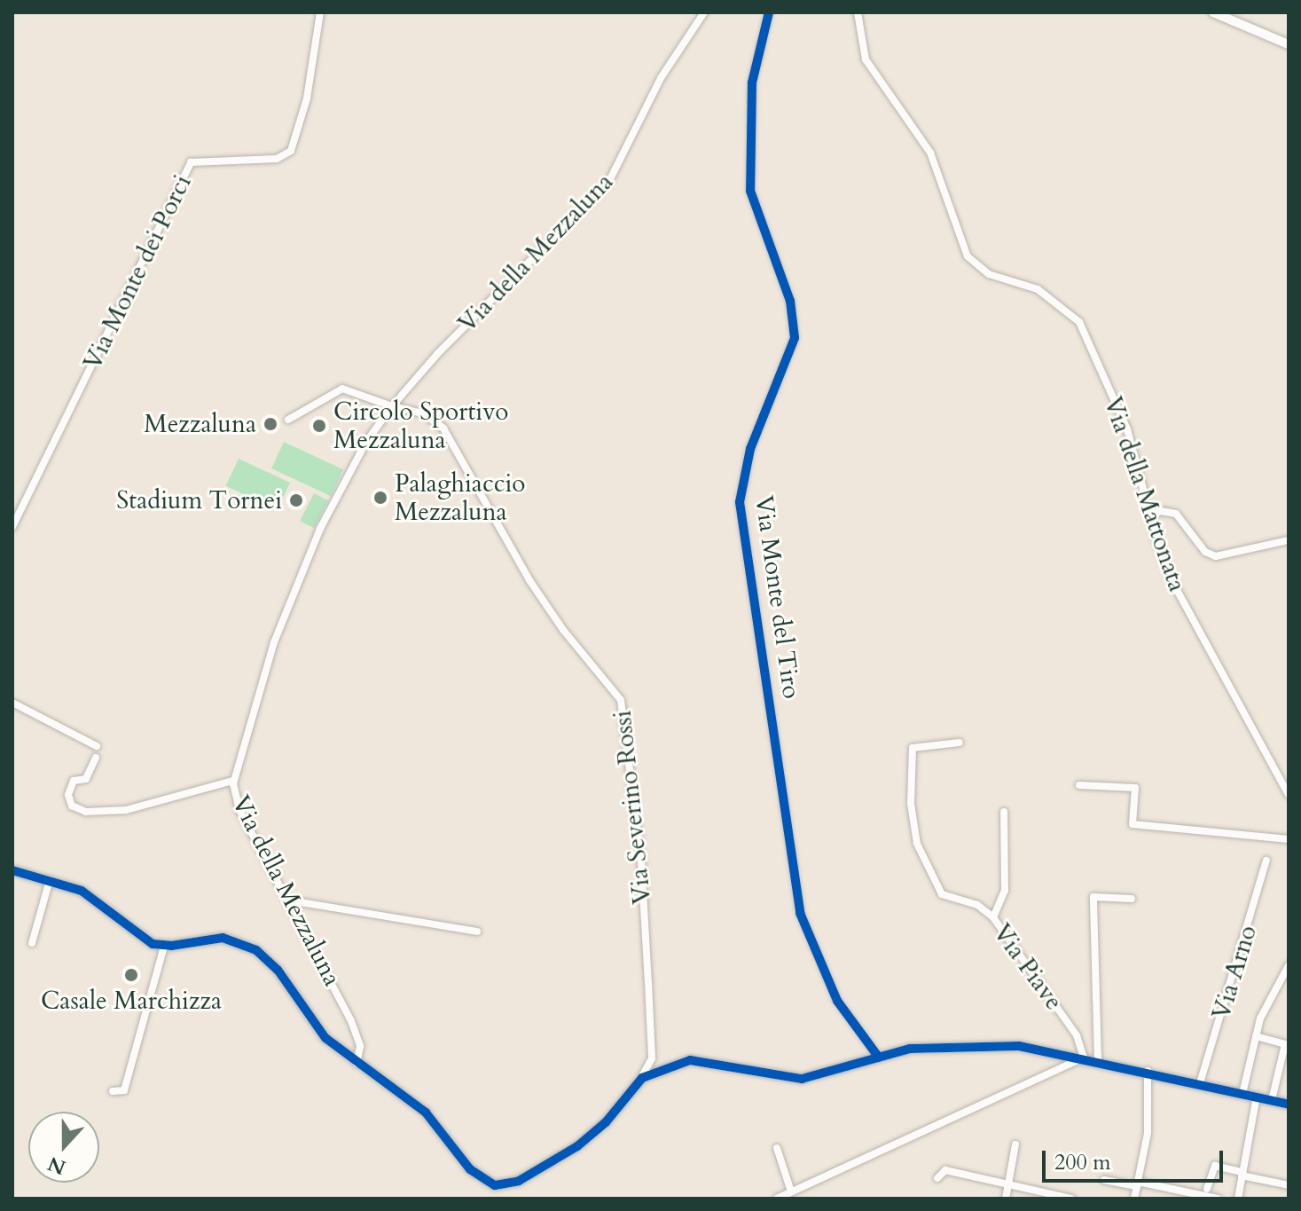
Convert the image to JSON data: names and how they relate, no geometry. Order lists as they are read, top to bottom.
{
  "streets": {
    "street": [
      "Via della Mezzaluna",
      "Via Monte dei Porci",
      "Via della Mattonata",
      "Via Monte del Tiro",
      "Via Severino Rossi",
      "Via Piave",
      "Via Arno"
    ]
  },
  "crossings": [
    ["Via della Mezzaluna", "Via Severino Rossi"]
  ],
  "places": [
    "Mezzaluna",
    "Circolo Sportivo Mezzaluna",
    "Palaghiaccio Mezzaluna",
    "Stadium Tornei",
    "Casale Marchizza"
  ],
  "scale_bar": "200 m",
  "north": "bottom"
}
